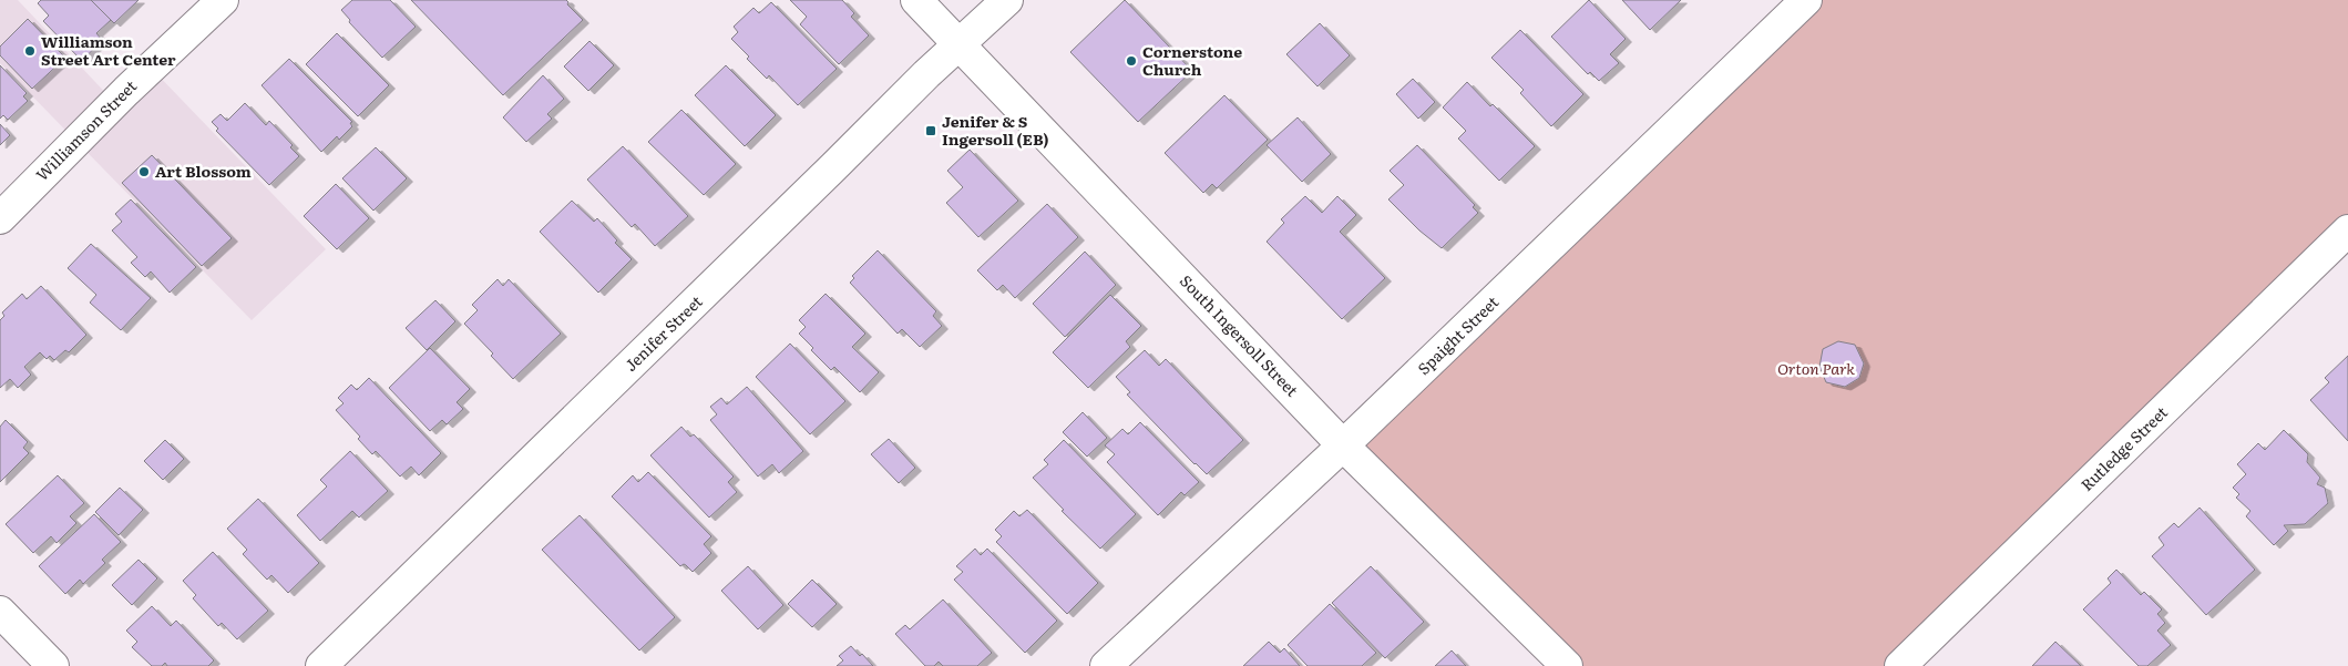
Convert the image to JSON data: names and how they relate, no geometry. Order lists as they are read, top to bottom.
{
  "streets": {
    "street": [
      "Williamson Street",
      "Jenifer Street",
      "South Ingersoll Street",
      "Spaight Street",
      "Rutledge Street"
    ]
  },
  "crossings": [
    ["Jenifer Street", "South Ingersoll Street"],
    ["South Ingersoll Street", "Spaight Street"]
  ],
  "parks": ["Orton Park"],
  "places": {
    "other": ["Williamson Street Art Center", "Cornerstone Church", "Art Blossom"],
    "transit": ["Jenifer & S Ingersoll (EB)"]
  }
}
